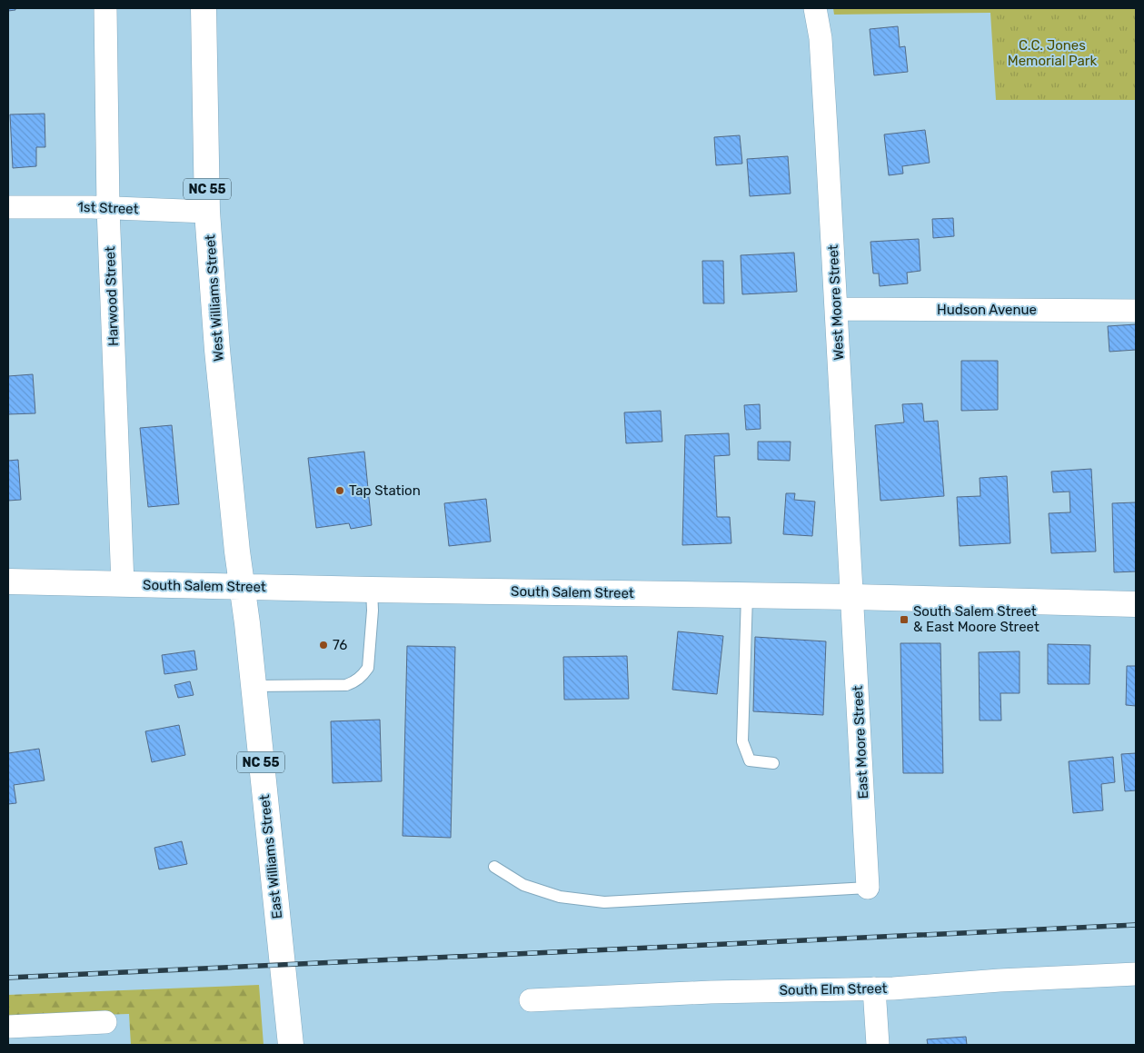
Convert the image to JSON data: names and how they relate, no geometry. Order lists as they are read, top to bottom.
{
  "streets": {
    "main road": [
      "NC 55",
      "West Williams Street",
      "South Salem Street",
      "East Williams Street"
    ],
    "street": [
      "1st Street",
      "Harwood Street",
      "West Moore Street",
      "Hudson Avenue",
      "East Moore Street",
      "South Elm Street"
    ]
  },
  "crossings": [
    ["1st Street", "Harwood Street"],
    ["1st Street", "West Williams Street"],
    ["Harwood Street", "South Salem Street"],
    ["West Williams Street", "South Salem Street"],
    ["West Williams Street", "East Williams Street"],
    ["West Moore Street", "Hudson Avenue"],
    ["West Moore Street", "South Salem Street"],
    ["West Moore Street", "East Moore Street"],
    ["South Salem Street", "East Moore Street"],
    ["South Salem Street", "East Williams Street"]
  ],
  "parks": ["C.C. Jones Memorial Park"],
  "places": {
    "other": ["Tap Station", "76"],
    "transit": ["South Salem Street & East Moore Street"]
  }
}
